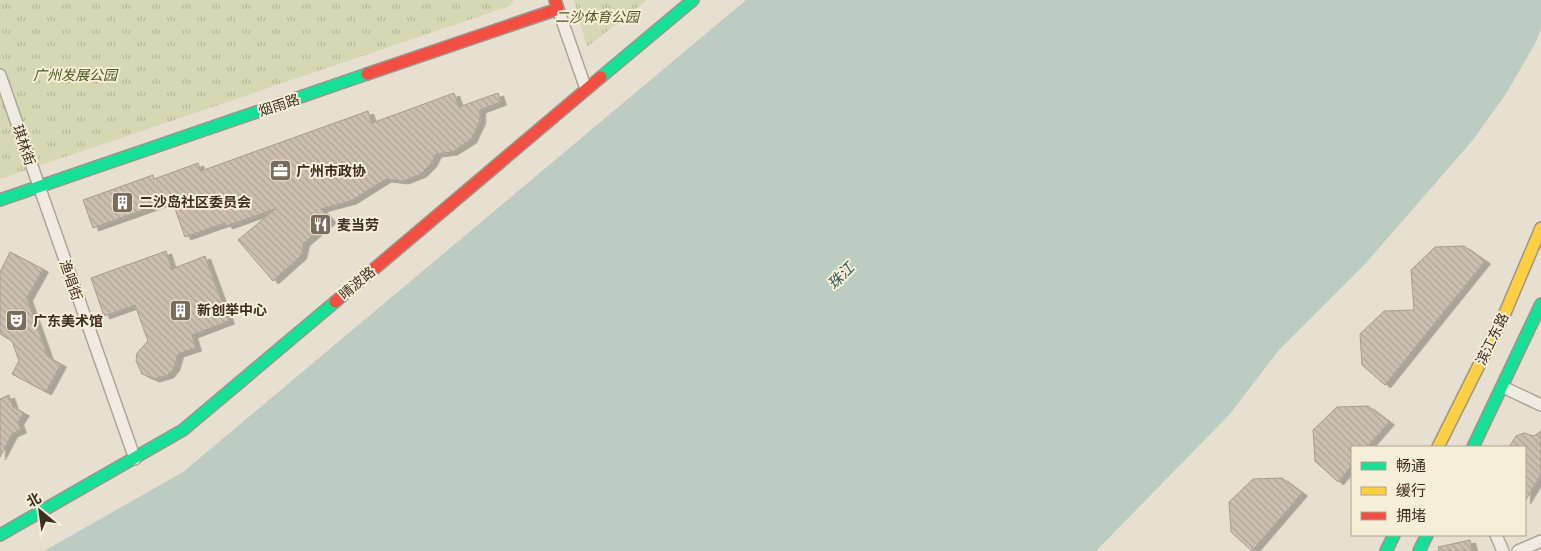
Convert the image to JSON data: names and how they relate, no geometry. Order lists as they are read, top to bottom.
{
  "streets": {
    "main road": ["烟雨路", "晴波路", "滨江东路"],
    "street": ["琪林街", "渔唱街"]
  },
  "crossings": [
    ["烟雨路", "琪林街"],
    ["烟雨路", "渔唱街"],
    ["琪林街", "渔唱街"],
    ["渔唱街", "晴波路"]
  ],
  "water": ["珠江"],
  "parks": ["二沙体育公园", "广州发展公园"],
  "places": {
    "office": ["广州市政协"],
    "building": ["二沙岛社区委员会", "新创举中心"],
    "restaurant": ["麦当劳"],
    "theatre": ["广东美术馆"]
  },
  "legend": ["畅通", "缓行", "拥堵"],
  "north": "top left"
}
